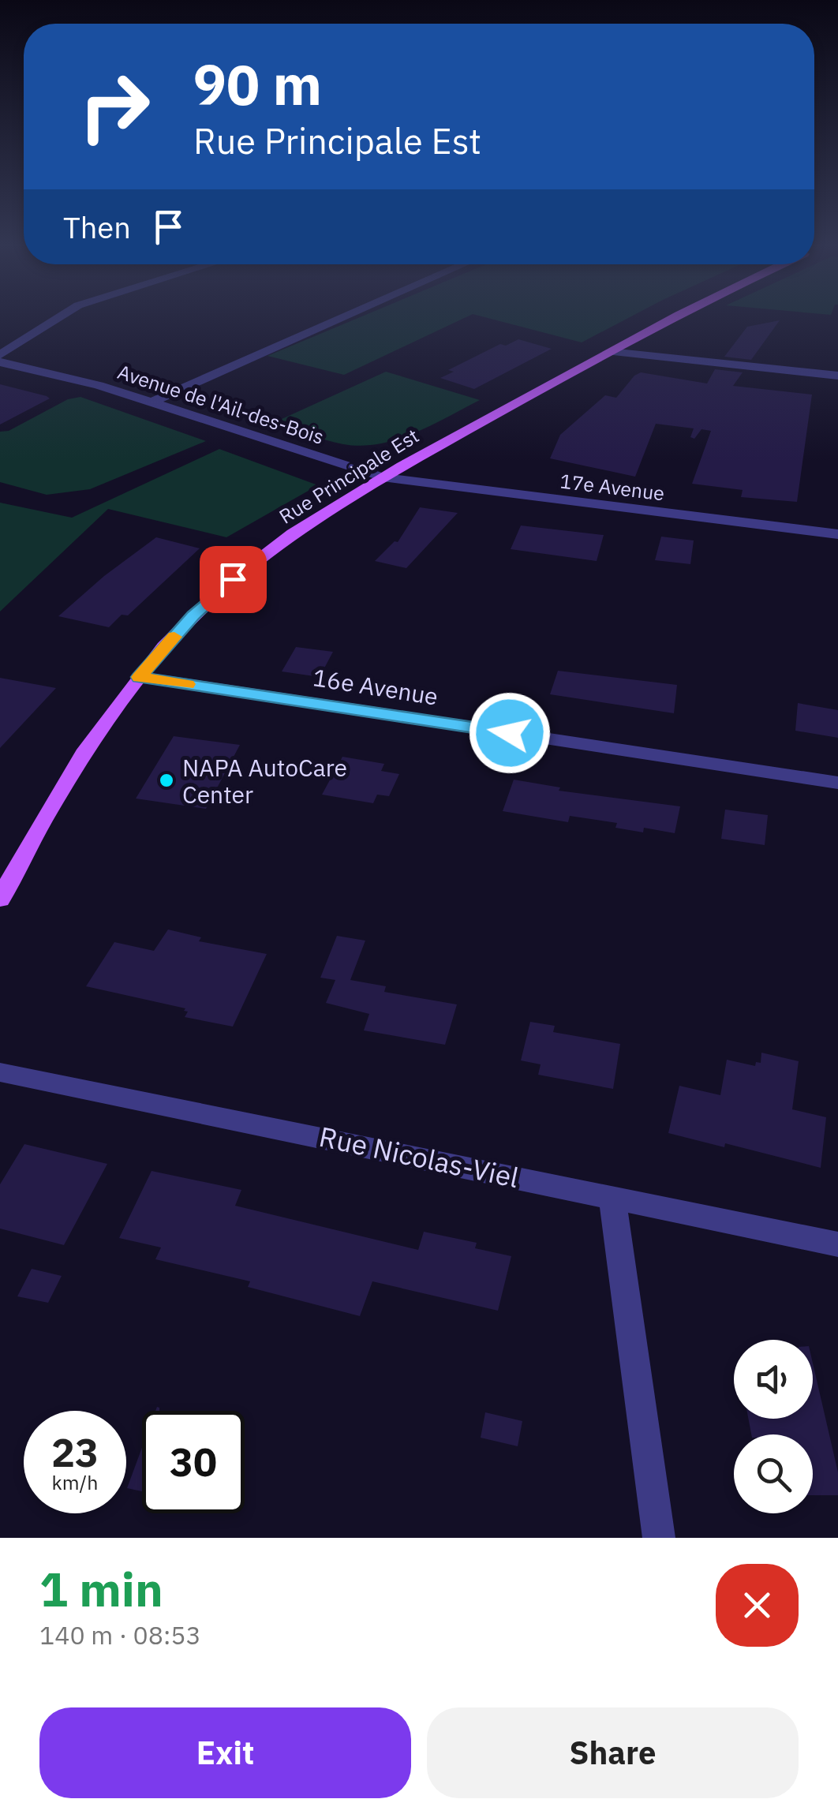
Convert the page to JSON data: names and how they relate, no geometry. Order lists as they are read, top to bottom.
{
  "streets": {
    "main road": ["Rue Principale Est"],
    "street": [
      "Avenue de l'Ail-des-Bois",
      "17e Avenue",
      "16e Avenue",
      "Rue Nicolas-Viel"
    ]
  },
  "crossings": [
    ["Avenue de l'Ail-des-Bois", "Rue Principale Est"],
    ["Avenue de l'Ail-des-Bois", "17e Avenue"],
    ["Rue Principale Est", "17e Avenue"],
    ["Rue Principale Est", "16e Avenue"]
  ],
  "places": ["NAPA AutoCare Center"],
  "page": {
    "turn": ["90 m", "Rue Principale Est"],
    "then": "Then",
    "speed": "23 km/h",
    "limit": "30",
    "heading": ["1 min", "140 m · 08:53"],
    "buttons": ["Exit", "Share"]
  }
}
